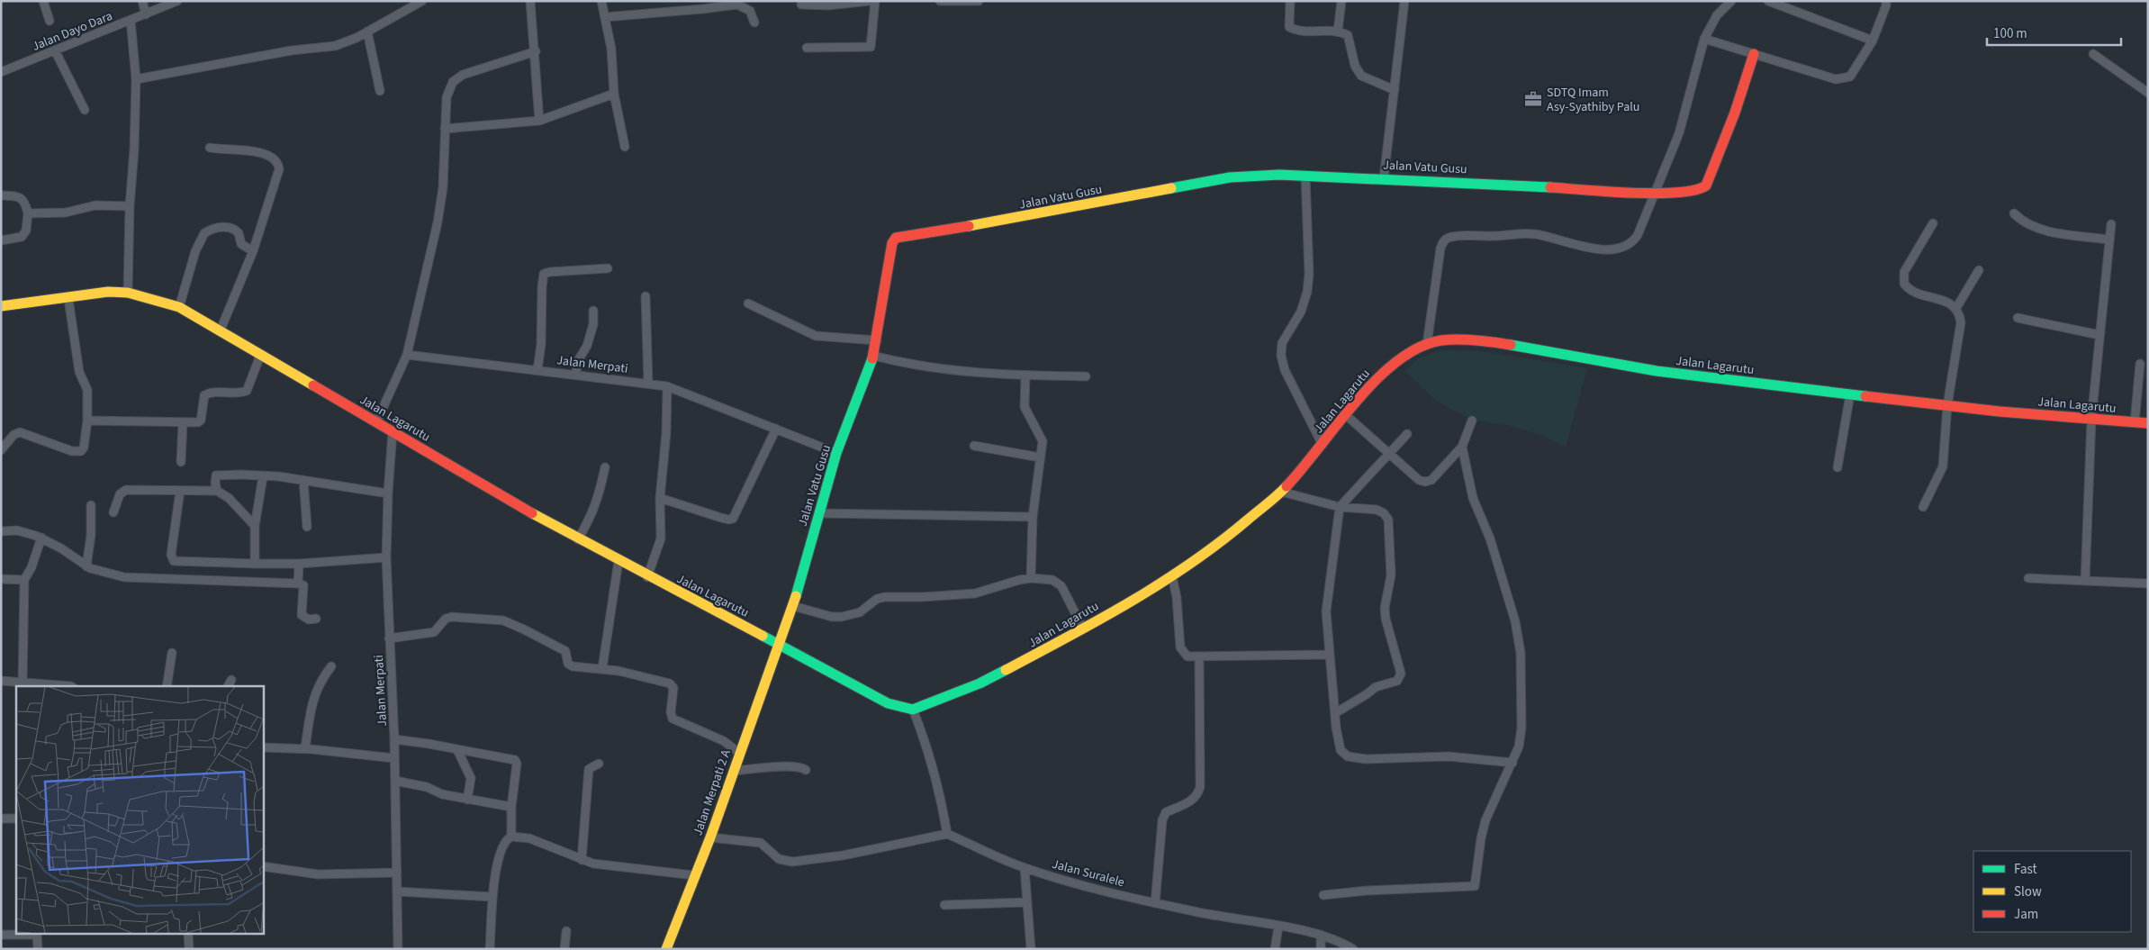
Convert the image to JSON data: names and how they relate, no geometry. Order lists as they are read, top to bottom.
{
  "streets": {
    "street": [
      "Jalan Dayo Dara",
      "Jalan Vatu Gusu",
      "Jalan Merpati",
      "Jalan Lagarutu",
      "Jalan Merpati 2 A",
      "Jalan Suralele"
    ]
  },
  "crossings": [
    ["Jalan Vatu Gusu", "Jalan Merpati"],
    ["Jalan Vatu Gusu", "Jalan Lagarutu"],
    ["Jalan Vatu Gusu", "Jalan Merpati 2 A"],
    ["Jalan Merpati", "Jalan Lagarutu"],
    ["Jalan Lagarutu", "Jalan Merpati 2 A"]
  ],
  "places": {
    "office": ["SDTQ Imam Asy-Syathiby Palu"]
  },
  "legend": ["Fast", "Slow", "Jam"],
  "scale_bar": "100 m"
}
